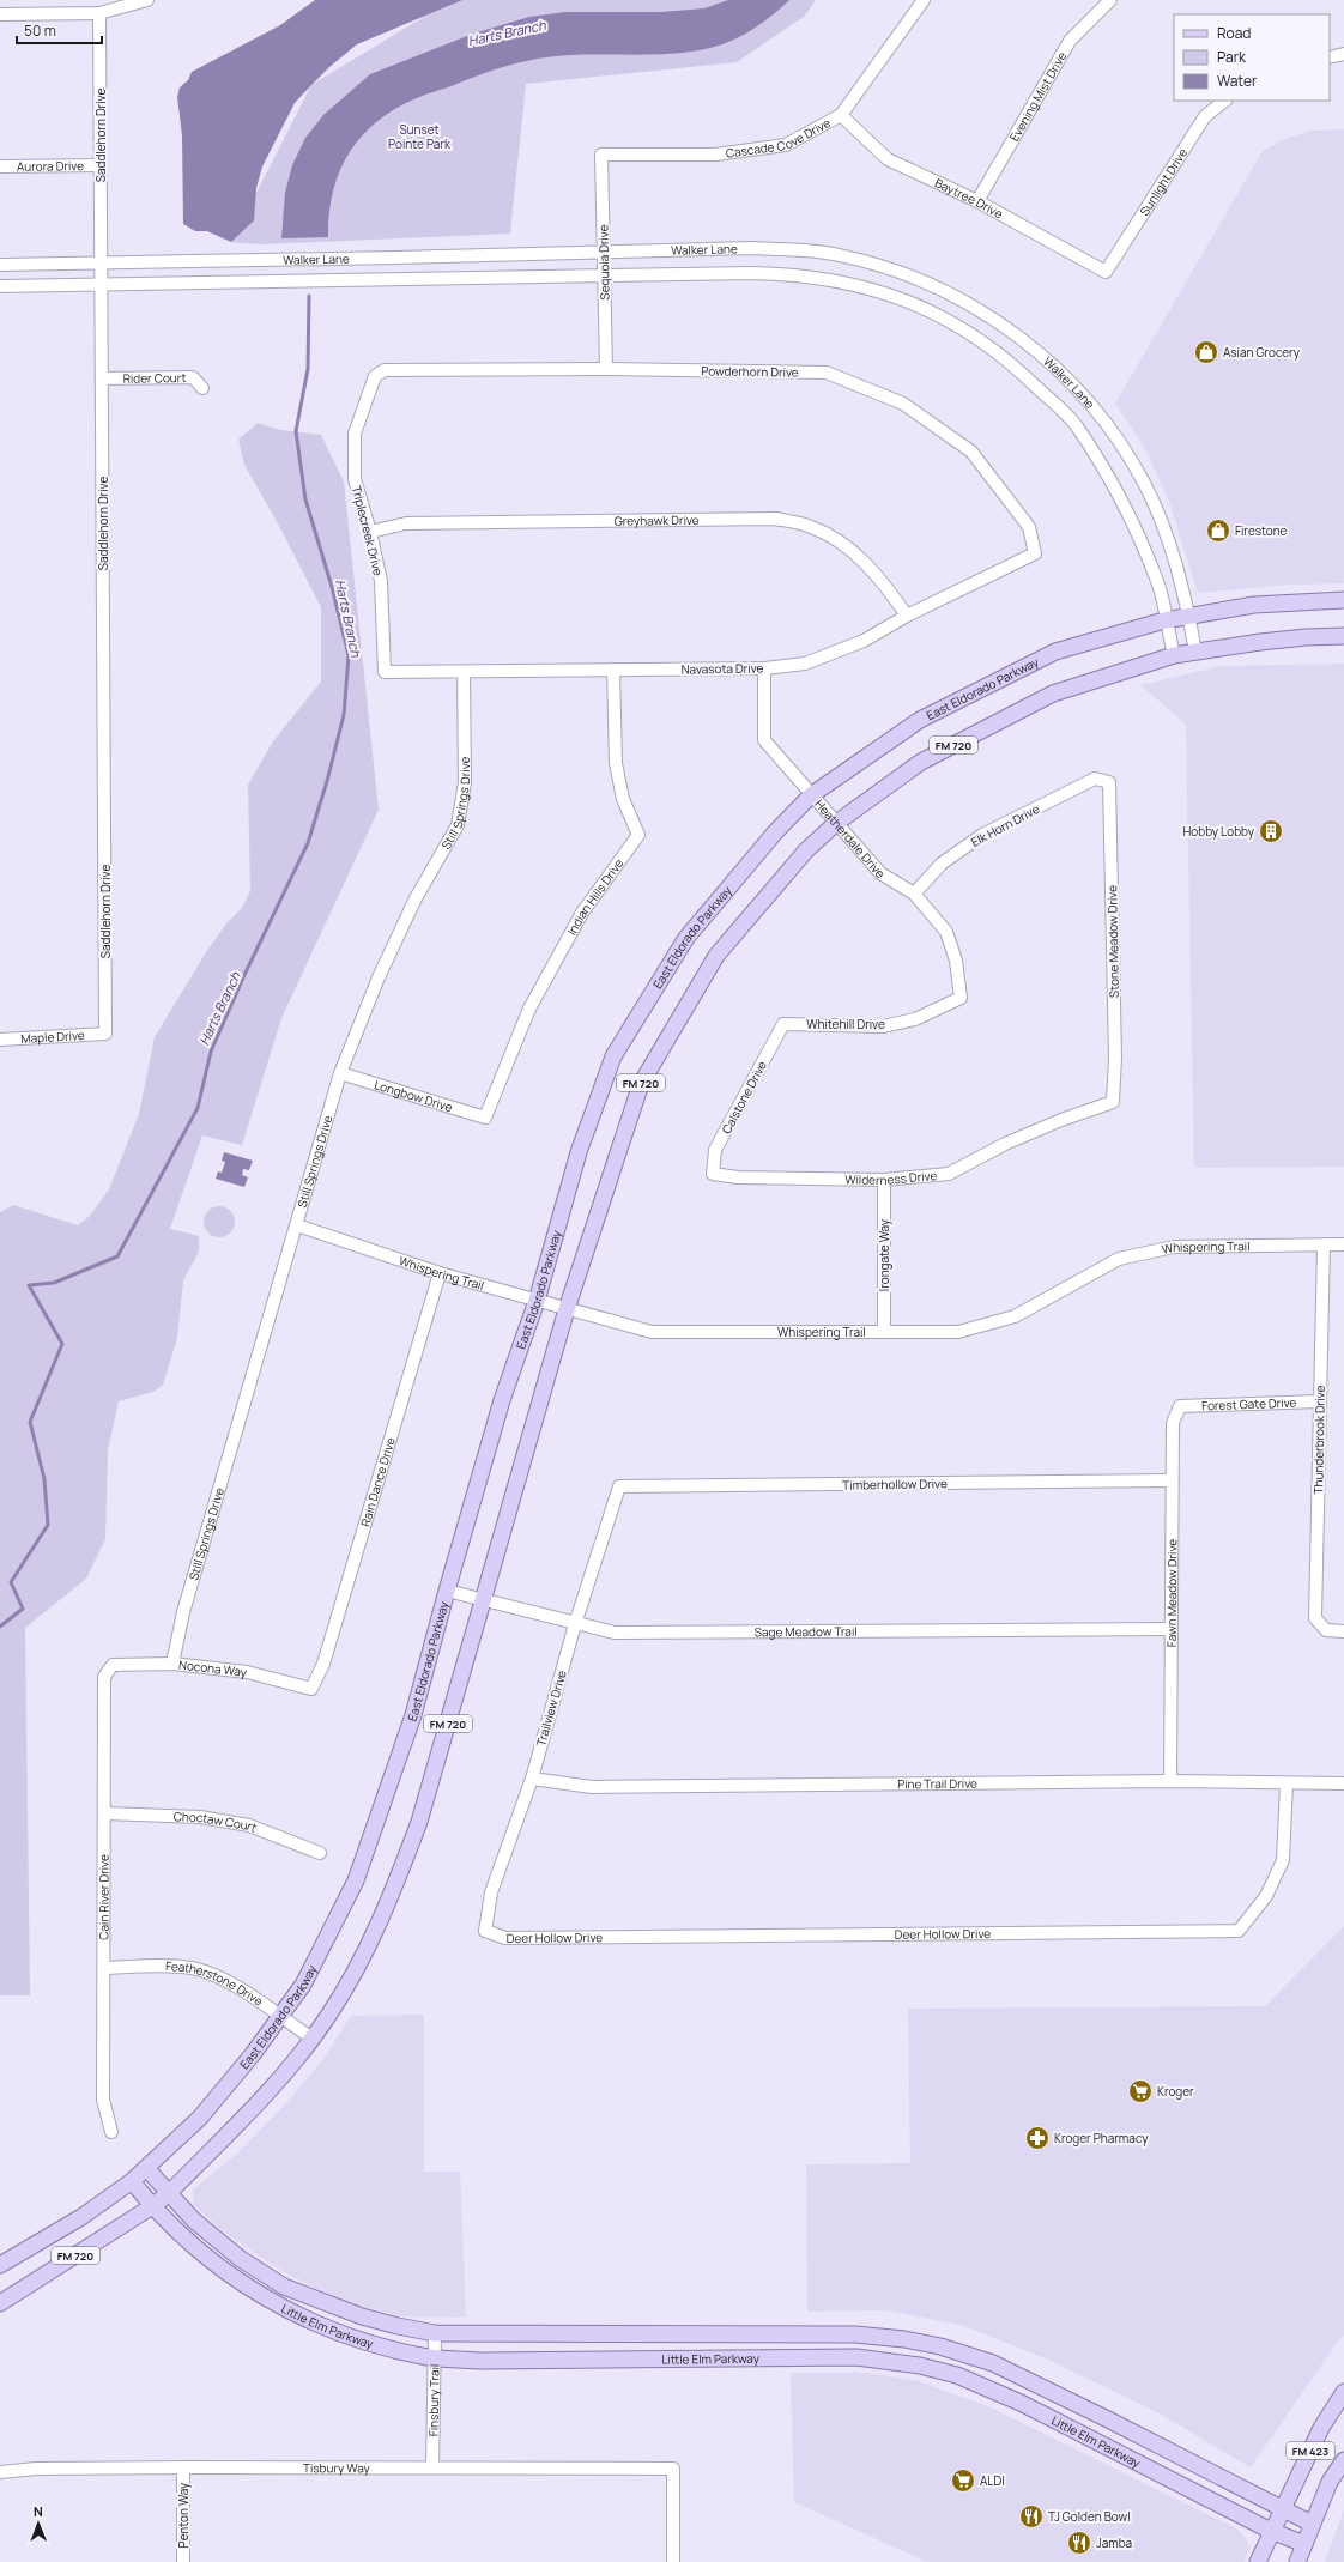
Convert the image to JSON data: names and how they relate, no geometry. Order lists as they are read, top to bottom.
{
  "streets": {
    "main road": [
      "East Eldorado Parkway",
      "FM 720",
      "Little Elm Parkway",
      "FM 423"
    ],
    "street": [
      "Evening Mist Drive",
      "Saddlehorn Drive",
      "Cascade Cove Drive",
      "Aurora Drive",
      "Sunlight Drive",
      "Baytree Drive",
      "Walker Lane",
      "Sequoia Drive",
      "Powderhorn Drive",
      "Rider Court",
      "Greyhawk Drive",
      "Triplecreek Drive",
      "Navasota Drive",
      "Still Springs Drive",
      "Elk Horn Drive",
      "Heatherdale Drive",
      "Indian Hills Drive",
      "Stone Meadow Drive",
      "Whitehill Drive",
      "Maple Drive",
      "Longbow Drive",
      "Calstone Drive",
      "Wilderness Drive",
      "Whispering Trail",
      "Irongate Way",
      "Forest Gate Drive",
      "Thunderbrook Drive",
      "Rain Dance Drive",
      "Timberhollow Drive",
      "Fawn Meadow Drive",
      "Sage Meadow Trail",
      "Nocona Way",
      "Trailview Drive",
      "Pine Trail Drive",
      "Choctaw Court",
      "Cain River Drive",
      "Deer Hollow Drive",
      "Featherstone Drive",
      "Finsbury Trail",
      "Tisbury Way",
      "Penton Way"
    ]
  },
  "crossings": [
    ["Evening Mist Drive", "Baytree Drive"],
    ["Saddlehorn Drive", "Aurora Drive"],
    ["Saddlehorn Drive", "Walker Lane"],
    ["Saddlehorn Drive", "Rider Court"],
    ["Saddlehorn Drive", "Maple Drive"],
    ["Cascade Cove Drive", "Baytree Drive"],
    ["Cascade Cove Drive", "Sequoia Drive"],
    ["Sunlight Drive", "Baytree Drive"],
    ["Walker Lane", "Sequoia Drive"],
    ["Walker Lane", "East Eldorado Parkway"],
    ["Walker Lane", "FM 720"],
    ["Sequoia Drive", "Powderhorn Drive"],
    ["Powderhorn Drive", "Triplecreek Drive"],
    ["Powderhorn Drive", "Navasota Drive"],
    ["Greyhawk Drive", "Triplecreek Drive"],
    ["Greyhawk Drive", "Navasota Drive"],
    ["Triplecreek Drive", "Navasota Drive"],
    ["Navasota Drive", "Still Springs Drive"],
    ["Navasota Drive", "Heatherdale Drive"],
    ["Navasota Drive", "Indian Hills Drive"],
    ["East Eldorado Parkway", "Heatherdale Drive"],
    ["East Eldorado Parkway", "Whispering Trail"],
    ["East Eldorado Parkway", "Sage Meadow Trail"],
    ["East Eldorado Parkway", "Featherstone Drive"],
    ["East Eldorado Parkway", "Little Elm Parkway"],
    ["FM 720", "Heatherdale Drive"],
    ["FM 720", "Whispering Trail"],
    ["FM 720", "Sage Meadow Trail"],
    ["FM 720", "Featherstone Drive"],
    ["FM 720", "Little Elm Parkway"],
    ["Still Springs Drive", "Longbow Drive"],
    ["Still Springs Drive", "Whispering Trail"],
    ["Still Springs Drive", "Nocona Way"],
    ["Elk Horn Drive", "Heatherdale Drive"],
    ["Elk Horn Drive", "Stone Meadow Drive"],
    ["Heatherdale Drive", "Whitehill Drive"],
    ["Indian Hills Drive", "Longbow Drive"],
    ["Stone Meadow Drive", "Wilderness Drive"],
    ["Whitehill Drive", "Calstone Drive"],
    ["Calstone Drive", "Wilderness Drive"],
    ["Wilderness Drive", "Irongate Way"],
    ["Whispering Trail", "Irongate Way"],
    ["Whispering Trail", "Thunderbrook Drive"],
    ["Whispering Trail", "Rain Dance Drive"],
    ["Forest Gate Drive", "Thunderbrook Drive"],
    ["Forest Gate Drive", "Fawn Meadow Drive"],
    ["Rain Dance Drive", "Nocona Way"],
    ["Timberhollow Drive", "Fawn Meadow Drive"],
    ["Timberhollow Drive", "Trailview Drive"],
    ["Fawn Meadow Drive", "Sage Meadow Trail"],
    ["Fawn Meadow Drive", "Pine Trail Drive"],
    ["Sage Meadow Trail", "Trailview Drive"],
    ["Nocona Way", "Cain River Drive"],
    ["Trailview Drive", "Pine Trail Drive"],
    ["Trailview Drive", "Deer Hollow Drive"],
    ["Pine Trail Drive", "Deer Hollow Drive"],
    ["Choctaw Court", "Cain River Drive"],
    ["Cain River Drive", "Featherstone Drive"],
    ["Little Elm Parkway", "Finsbury Trail"],
    ["Little Elm Parkway", "FM 423"],
    ["Finsbury Trail", "Tisbury Way"],
    ["Tisbury Way", "Penton Way"]
  ],
  "water": ["Harts Branch"],
  "parks": ["Sunset Pointe Park"],
  "places": {
    "shop": ["Asian Grocery", "Firestone"],
    "building": ["Hobby Lobby"],
    "supermarket": ["Kroger", "ALDI"],
    "pharmacy": ["Kroger Pharmacy"],
    "restaurant": ["TJ Golden Bowl", "Jamba"]
  },
  "legend": ["Road", "Park", "Water"],
  "scale_bar": "50 m",
  "north": "top"
}
